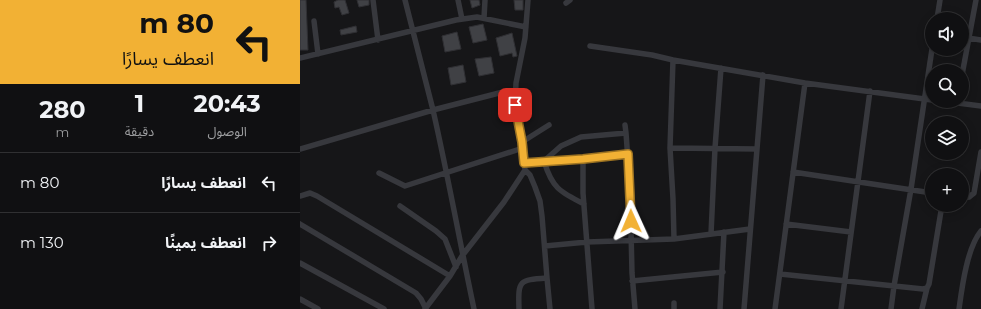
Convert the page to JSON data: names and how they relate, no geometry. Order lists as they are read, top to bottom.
{
  "page": {
    "turn": ["80 m", "انعطف يسارًا"],
    "map_buttons": "+",
    "eta": [
      "20:43",
      "الوصول",
      "1",
      "دقيقة",
      "280",
      "m"
    ],
    "list": [
      {
        "name": "انعطف يسارًا",
        "value": "80 m"
      },
      {
        "name": "انعطف يمينًا",
        "value": "130 m"
      }
    ]
  }
}
